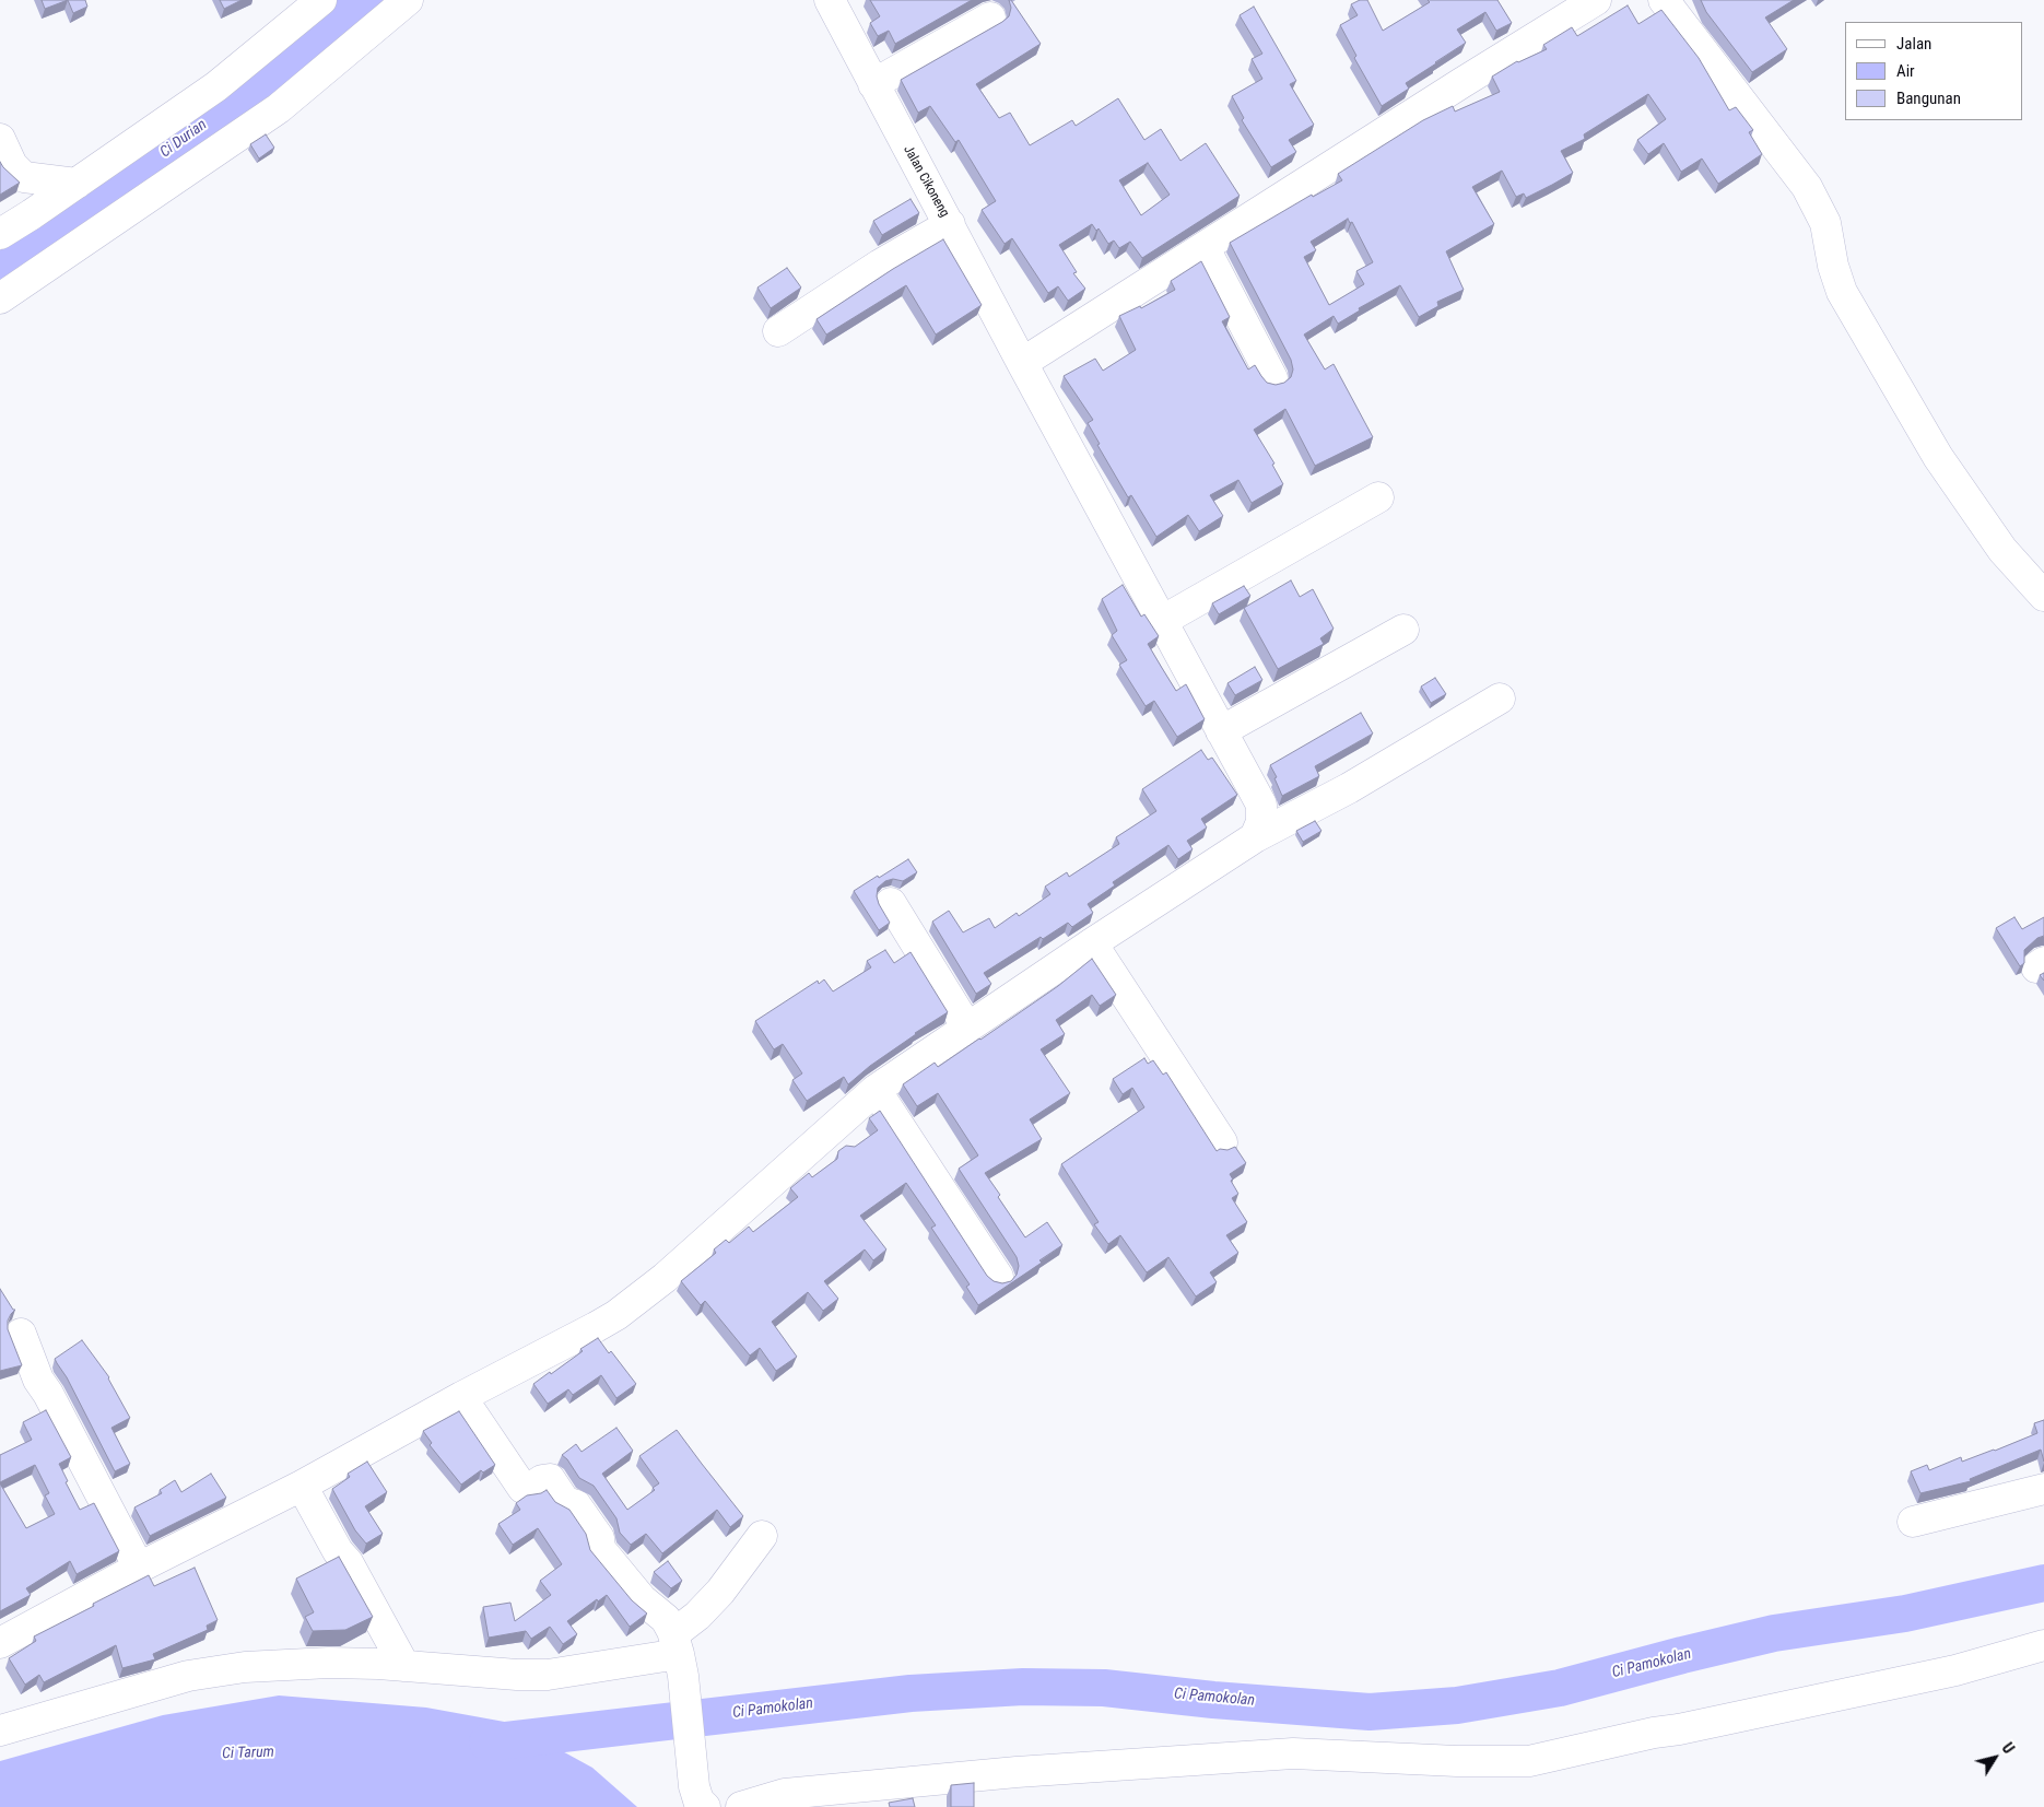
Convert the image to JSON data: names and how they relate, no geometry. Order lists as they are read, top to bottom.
{
  "streets": {
    "street": ["Jalan Cikoneng"]
  },
  "water": ["Ci Durian", "Ci Pamokolan", "Ci Tarum"],
  "legend": ["Jalan", "Air", "Bangunan"],
  "north": "top right"
}
